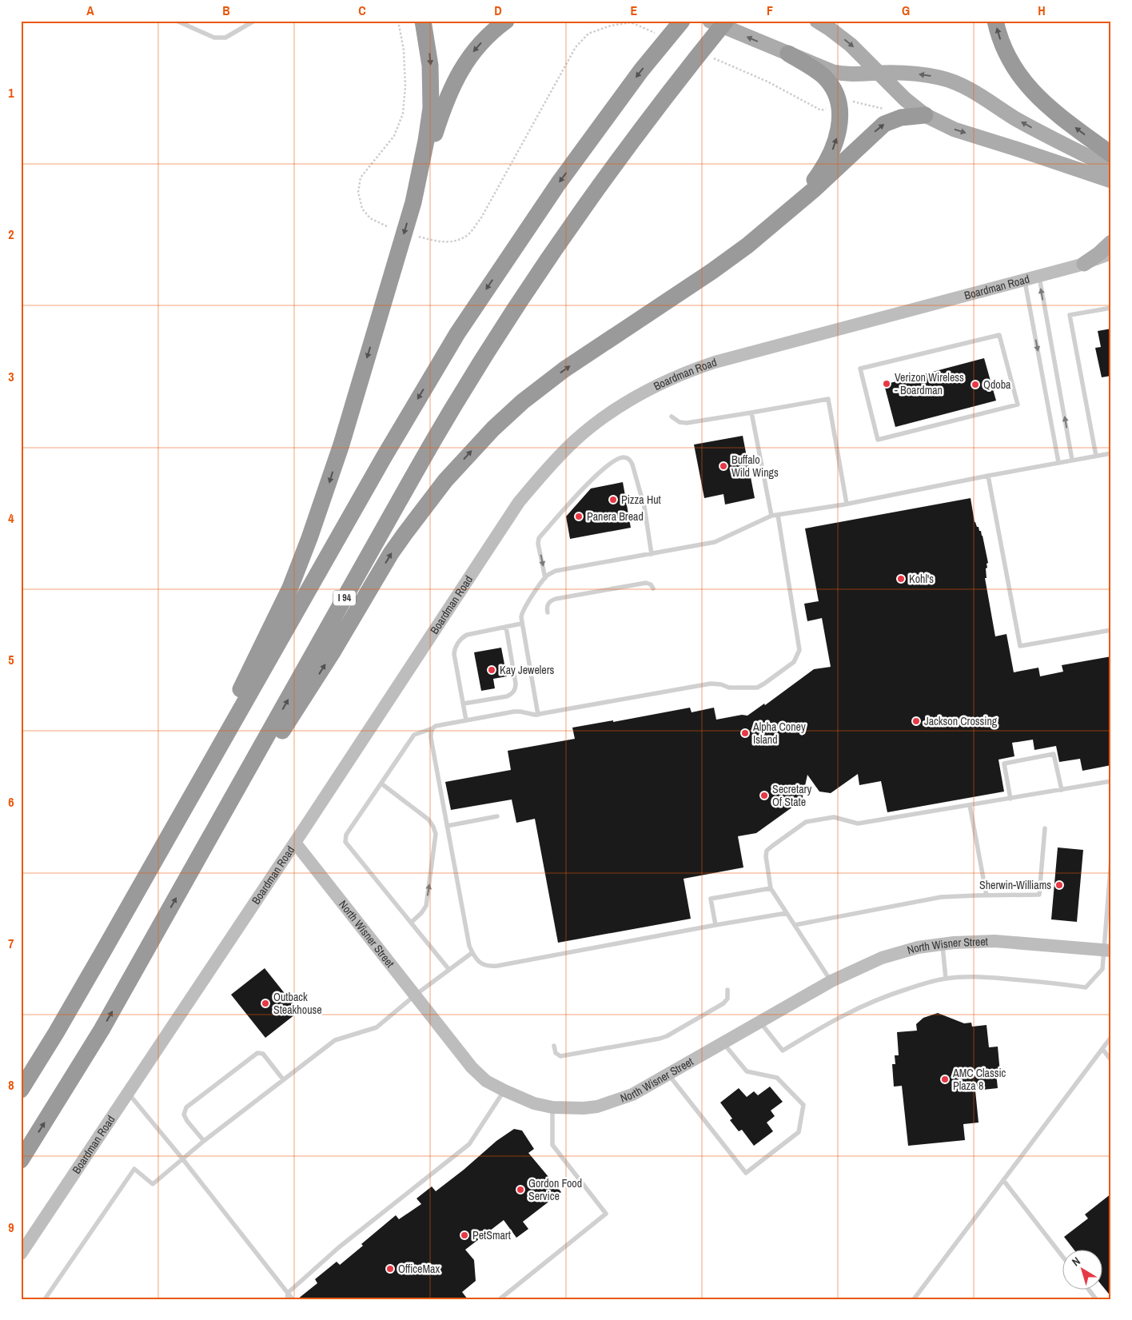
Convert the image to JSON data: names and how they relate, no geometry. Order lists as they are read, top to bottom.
{
  "streets": {
    "highway": ["I 94"],
    "main road": ["Boardman Road", "North Wisner Street"]
  },
  "crossings": [
    ["Boardman Road", "North Wisner Street"]
  ],
  "places": [
    "Verizon Wireless - Boardman",
    "Qdoba",
    "Buffalo Wild Wings",
    "Pizza Hut",
    "Panera Bread",
    "Kohl's",
    "Kay Jewelers",
    "Jackson Crossing",
    "Alpha Coney Island",
    "Secretary Of State",
    "Sherwin-Williams",
    "Outback Steakhouse",
    "AMC Classic Plaza 8",
    "Gordon Food Service",
    "PetSmart",
    "OfficeMax"
  ],
  "north": "top left",
  "grid": {
    "columns": [
      "A",
      "B",
      "C",
      "D",
      "E",
      "F",
      "G",
      "H"
    ],
    "rows": [
      "1",
      "2",
      "3",
      "4",
      "5",
      "6",
      "7",
      "8",
      "9"
    ]
  }
}
